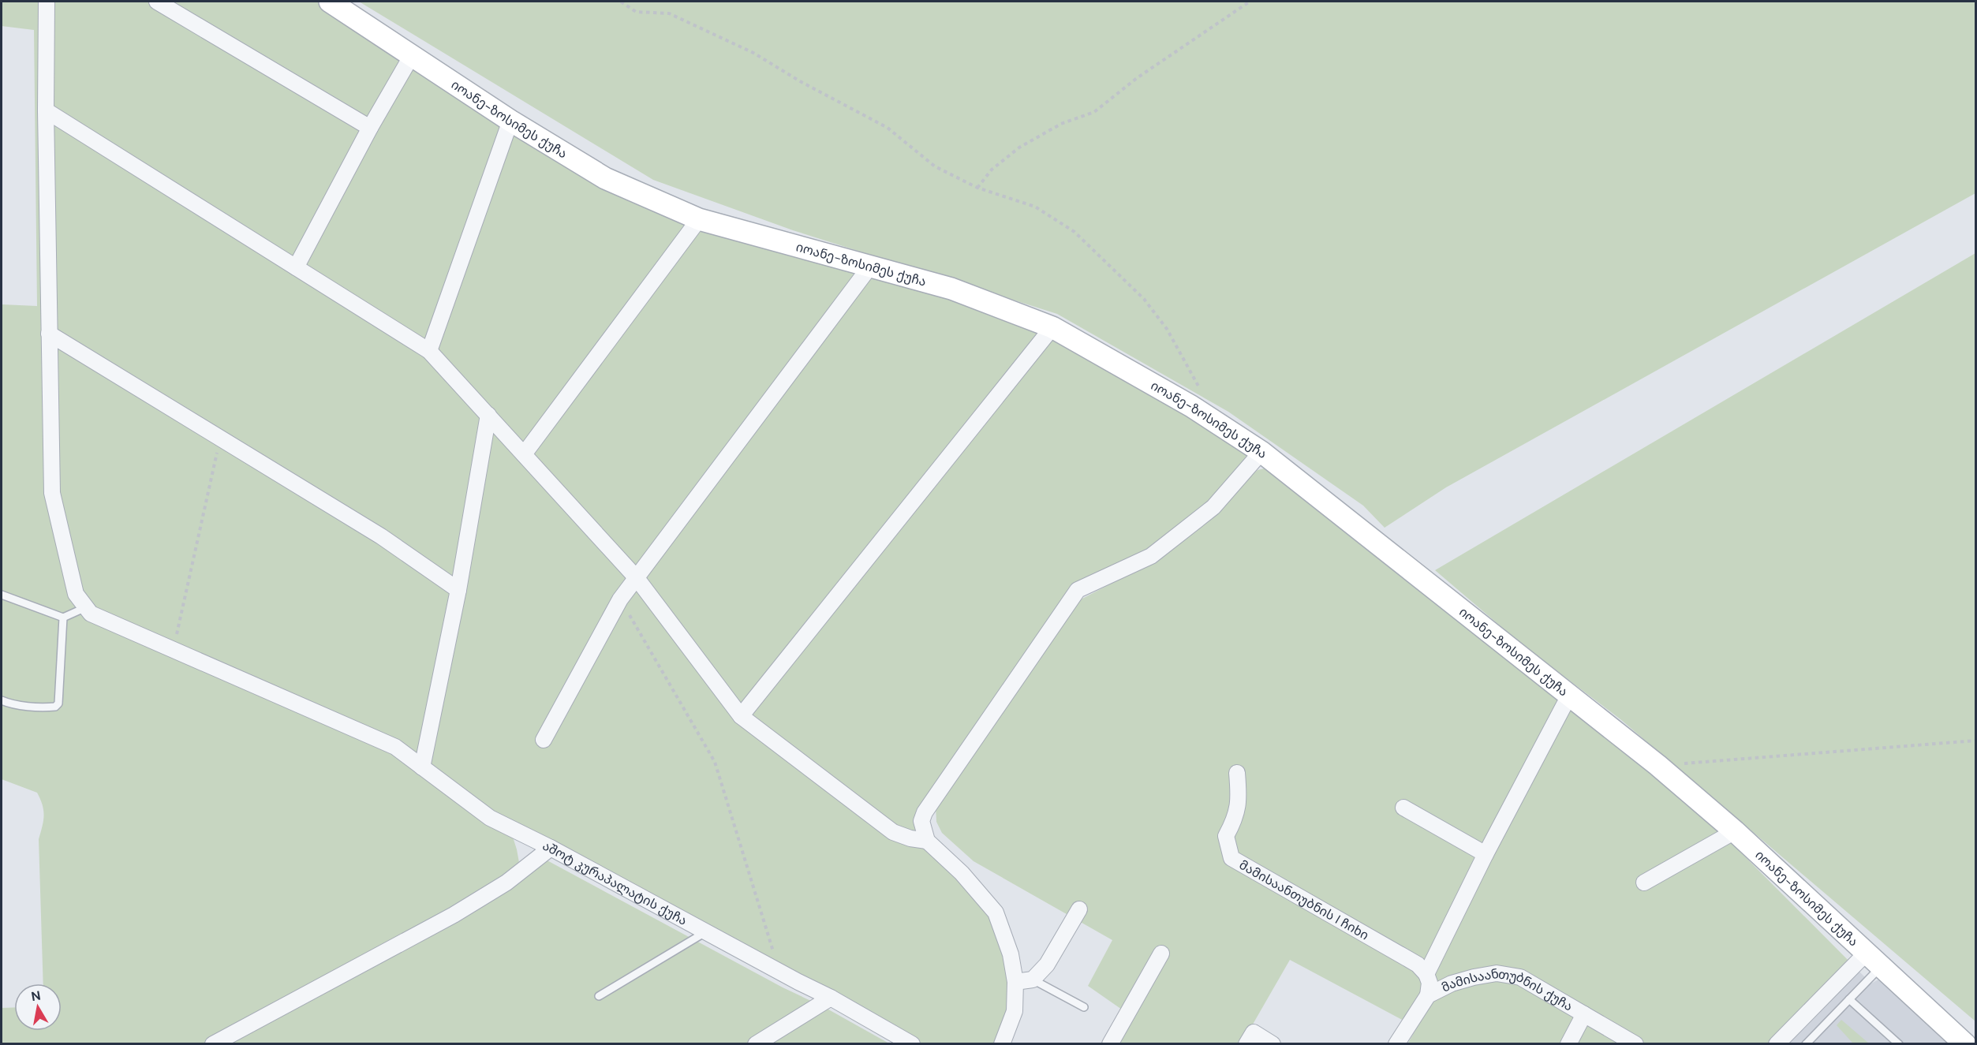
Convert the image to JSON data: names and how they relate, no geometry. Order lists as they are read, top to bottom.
{
  "streets": {
    "street": [
      "იოანე-ზოსიმეს ქუჩა",
      "აშოტ კურაპალატის ქუჩა",
      "მამისაანთუბნის I ჩიხი",
      "მამისაანთუბნის ქუჩა"
    ]
  },
  "north": "top"
}
